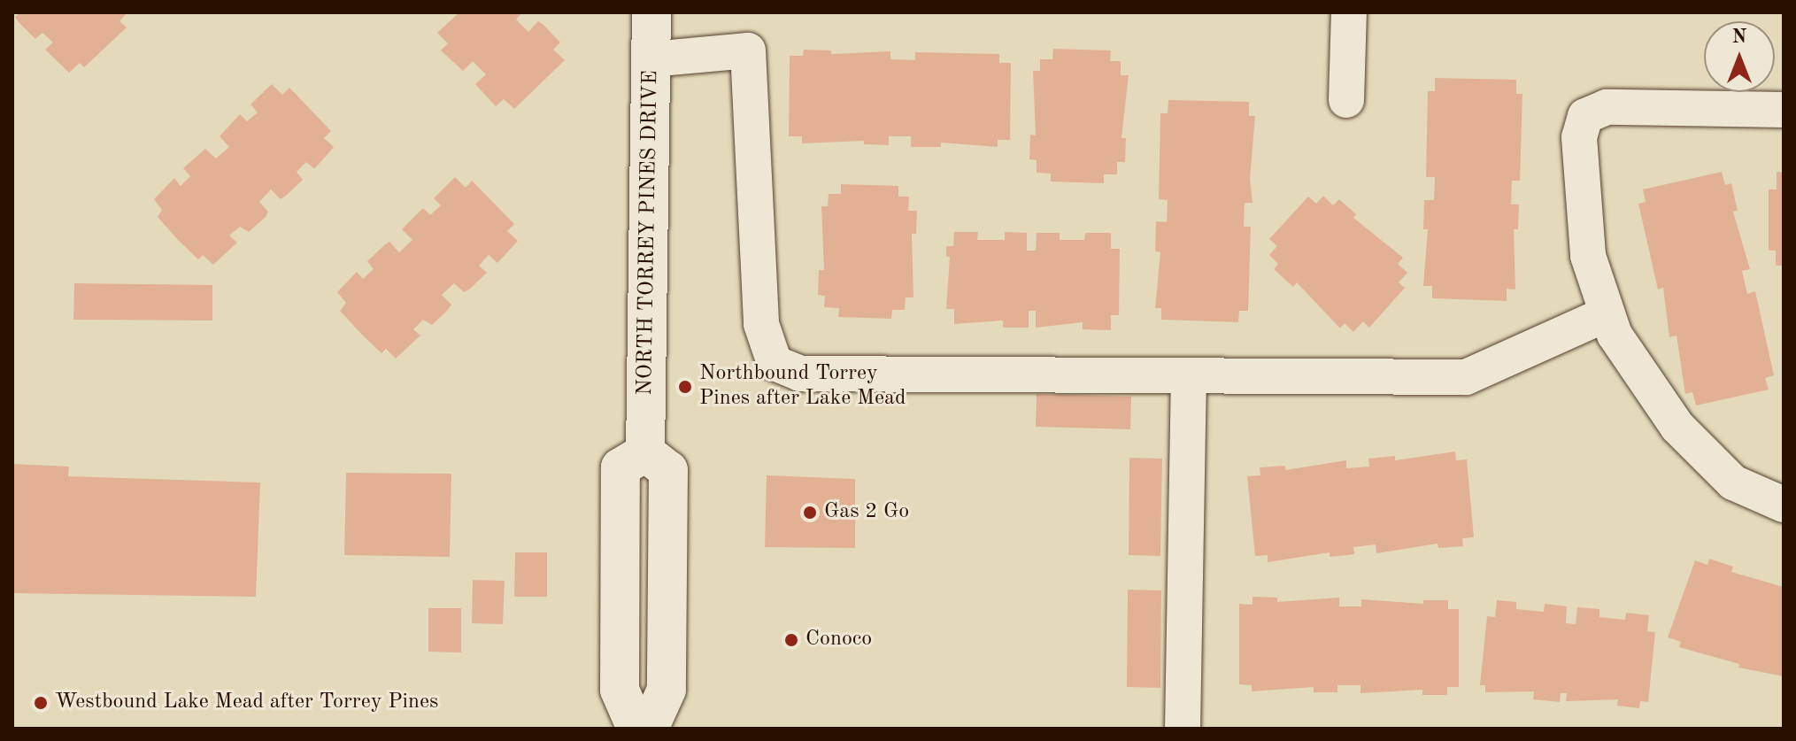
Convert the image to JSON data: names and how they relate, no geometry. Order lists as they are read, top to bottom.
{
  "streets": {
    "main road": ["NORTH TORREY PINES DRIVE"]
  },
  "places": [
    "Northbound Torrey Pines after Lake Mead",
    "Gas 2 Go",
    "Conoco",
    "Westbound Lake Mead after Torrey Pines"
  ],
  "north": "top"
}
